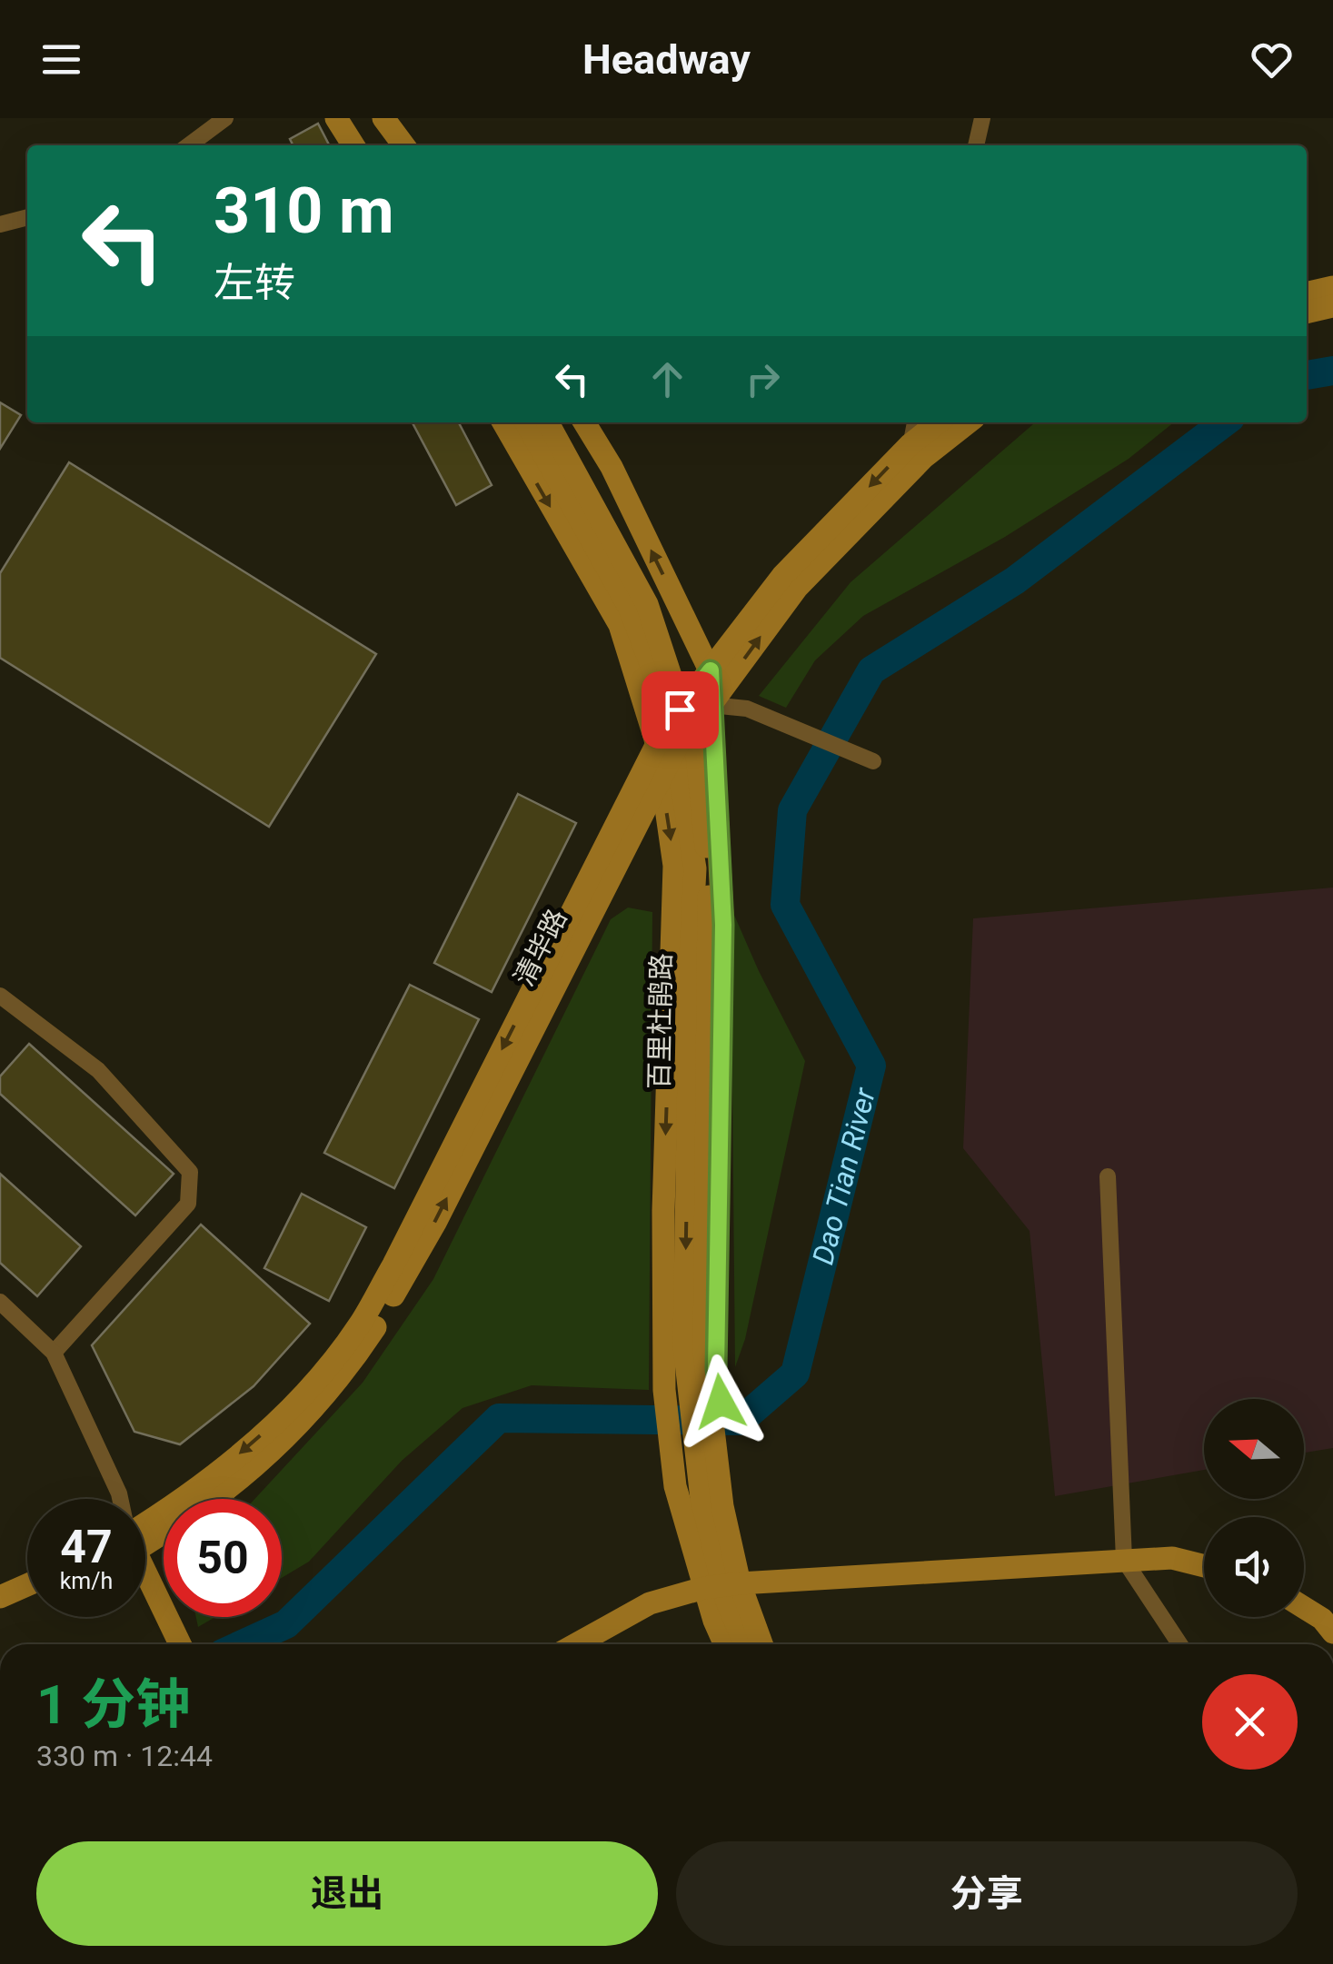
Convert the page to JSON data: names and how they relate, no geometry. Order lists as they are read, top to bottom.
{
  "streets": {
    "main road": ["清毕路", "百里杜鹃路"]
  },
  "water": ["Dao Tian River"],
  "north": "left",
  "page": {
    "header": "Headway",
    "turn": ["310 m", "左转"],
    "speed": "47 km/h",
    "limit": "50",
    "heading": ["1 分钟", "330 m · 12:44"],
    "buttons": ["退出", "分享"]
  }
}
